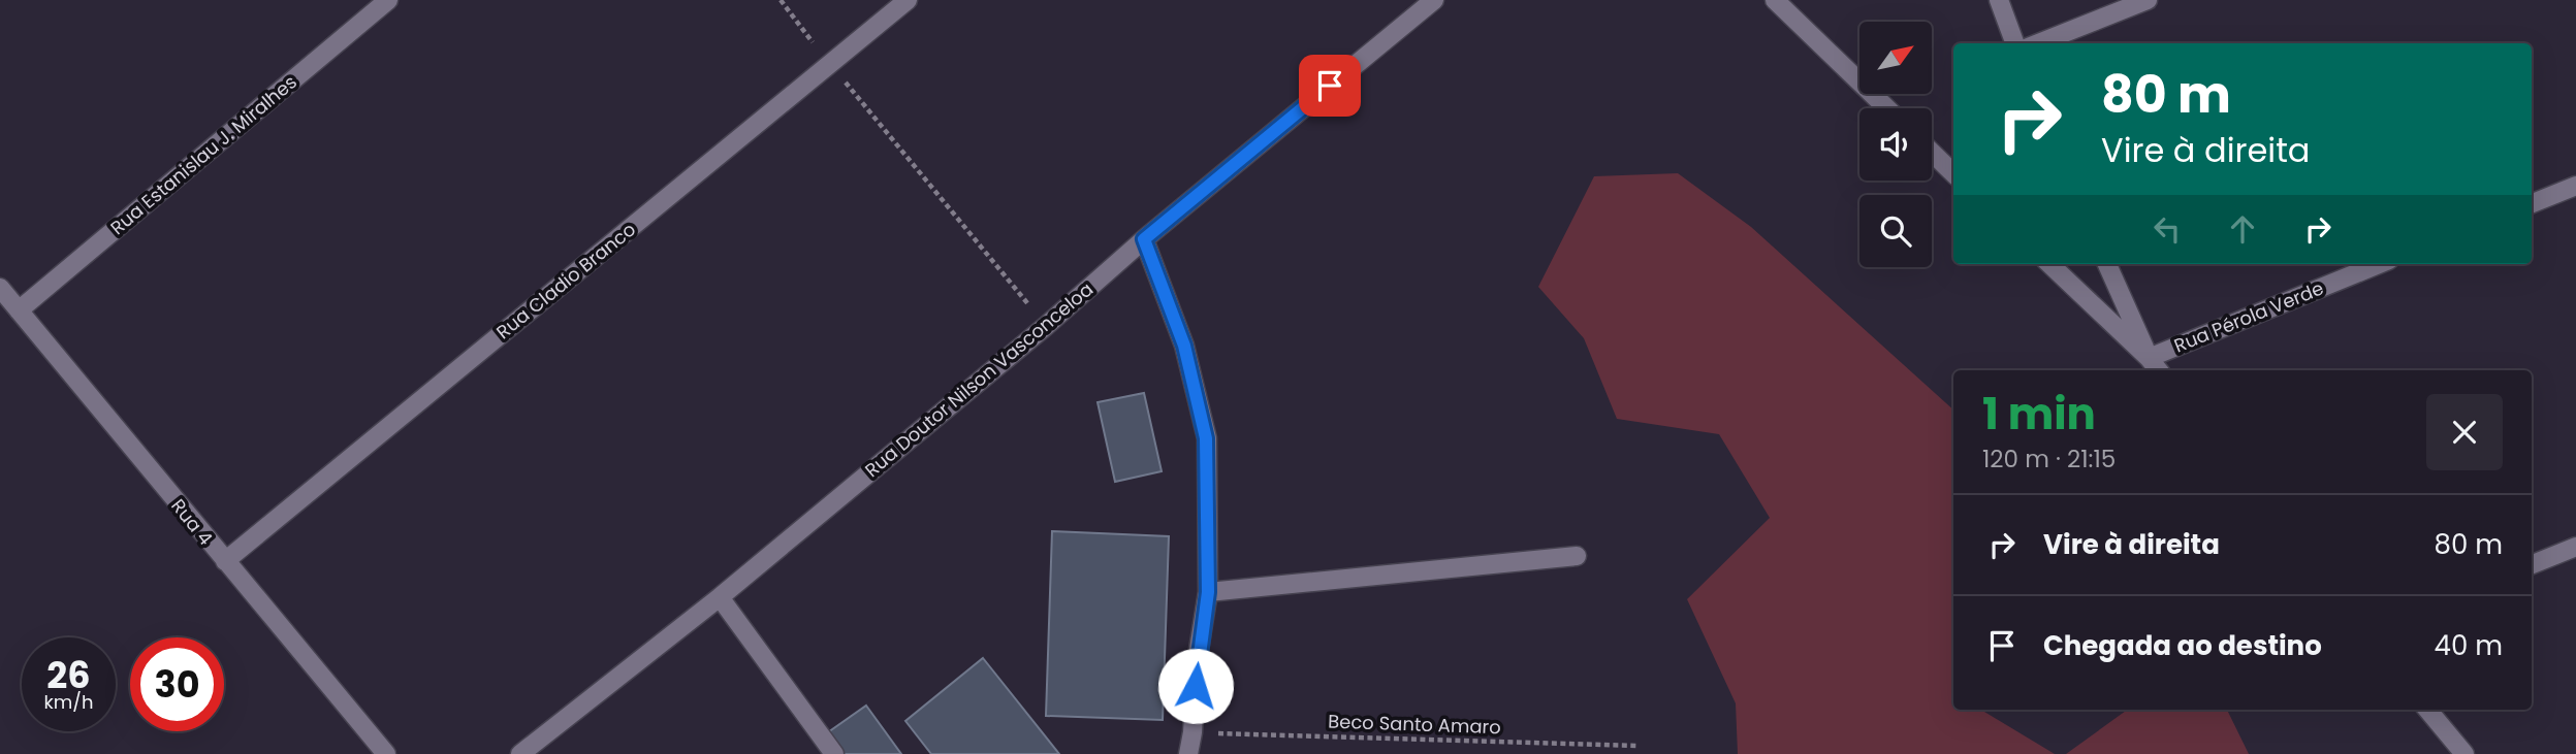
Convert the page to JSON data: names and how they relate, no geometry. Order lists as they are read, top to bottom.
{
  "streets": {
    "street": [
      "Rua Estanislau J. Miralhes",
      "Rua Cladio Branco",
      "Rua Pérola Verde",
      "Rua Doutor Nilson Vasconceloa",
      "Rua 4"
    ],
    "path": ["Beco Santo Amaro"]
  },
  "crossings": [
    ["Rua Estanislau J. Miralhes", "Rua 4"],
    ["Rua Cladio Branco", "Rua 4"]
  ],
  "north": "top right",
  "page": {
    "turn": ["80 m", "Vire à direita"],
    "heading": ["1 min", "120 m · 21:15"],
    "list": [
      {
        "name": "Vire à direita",
        "value": "80 m"
      },
      {
        "name": "Chegada ao destino",
        "value": "40 m"
      }
    ],
    "speed": "26 km/h",
    "limit": "30"
  }
}
